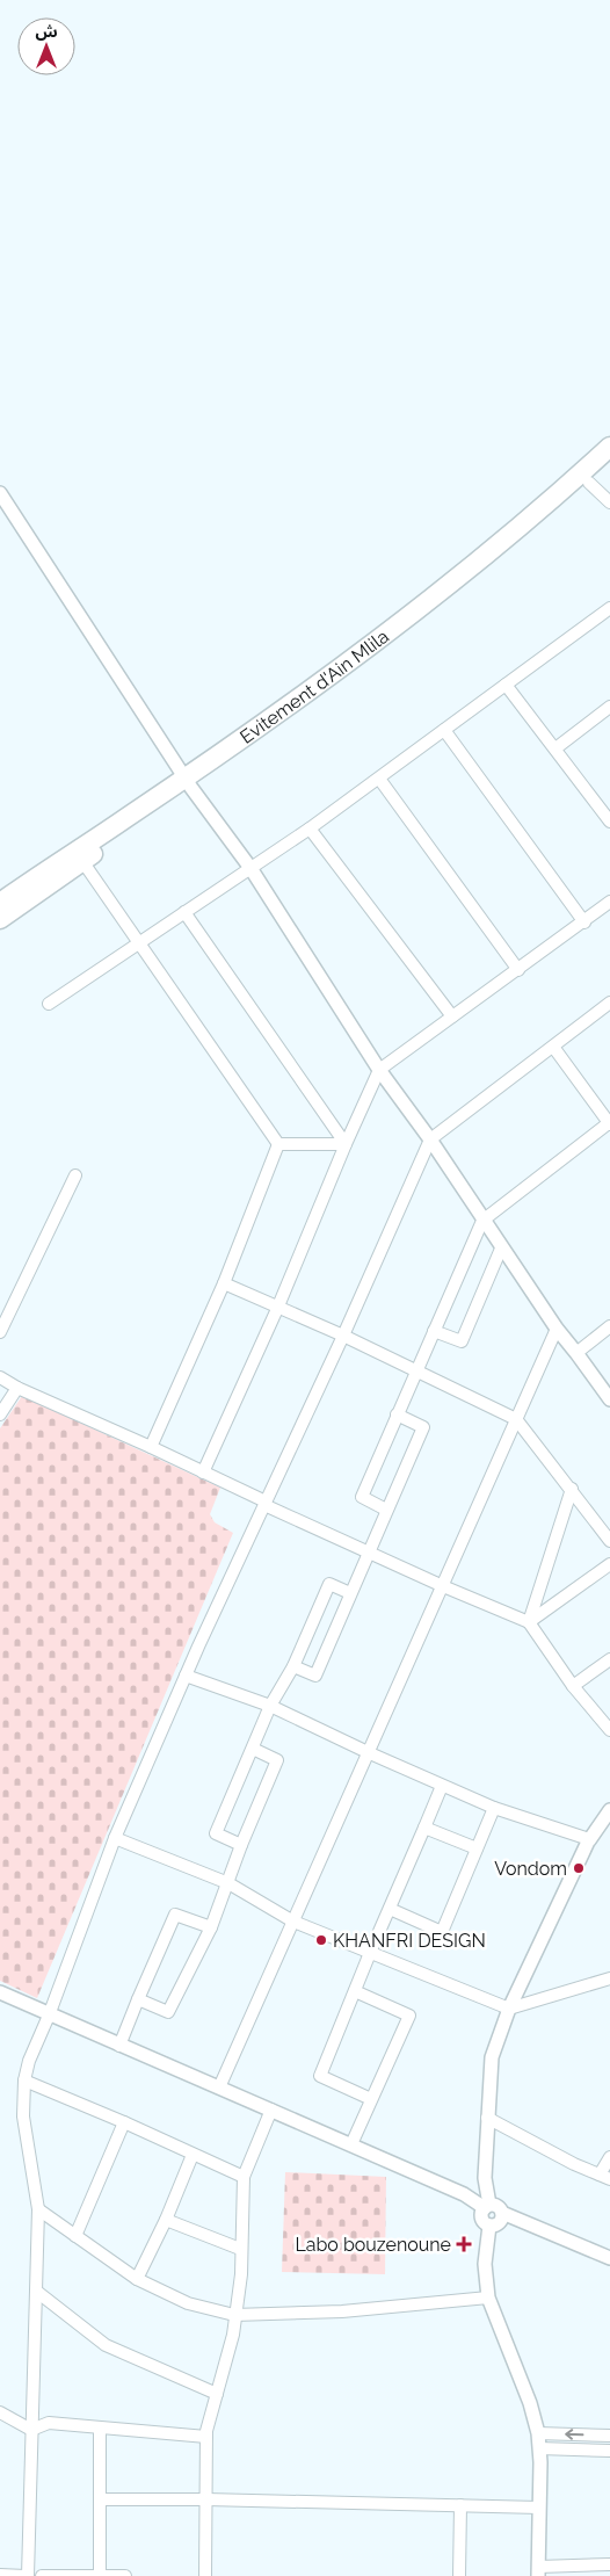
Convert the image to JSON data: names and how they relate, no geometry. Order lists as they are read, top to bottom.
{
  "streets": {
    "highway": ["Evitement d'Ain Mlila"]
  },
  "places": {
    "other": ["Vondom", "KHANFRI DESIGN"],
    "health": ["Labo bouzenoune"]
  },
  "north": "top"
}
